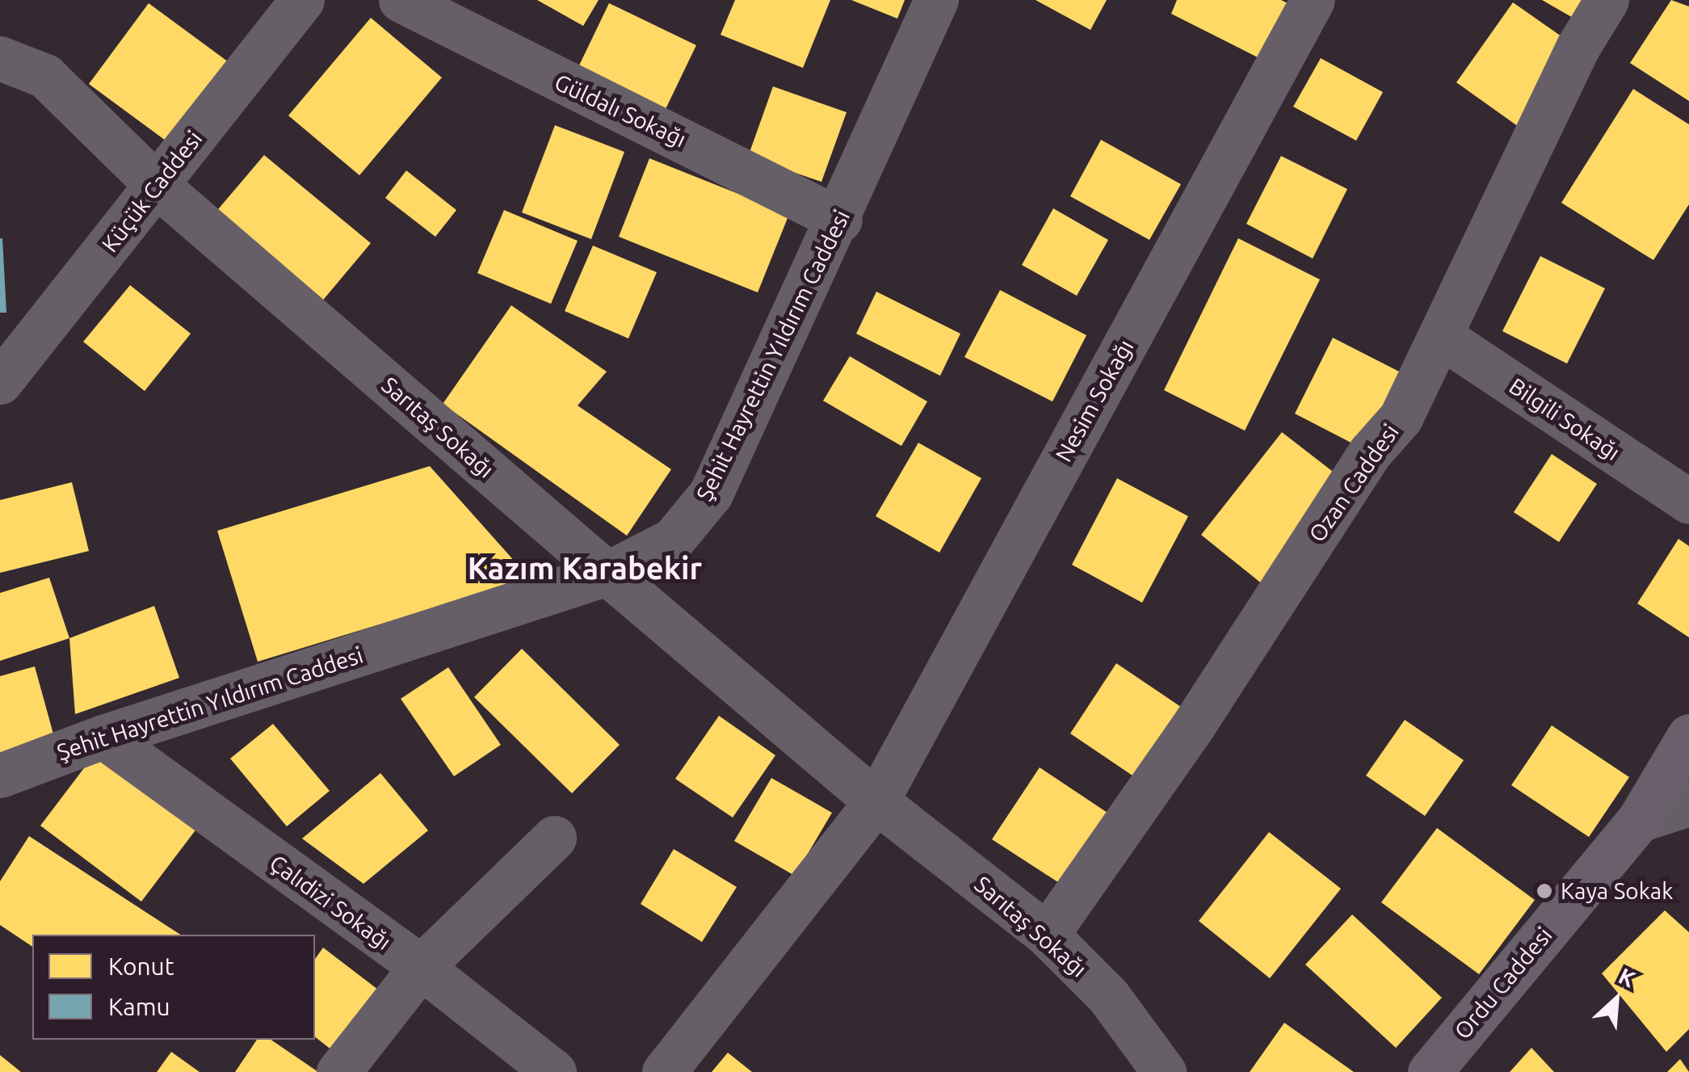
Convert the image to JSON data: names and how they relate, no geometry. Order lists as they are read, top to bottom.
{
  "streets": {
    "street": [
      "Güldalı Sokağı",
      "Küçük Caddesi",
      "Şehit Hayrettin Yıldırım Caddesi",
      "Nesim Sokağı",
      "Bilgili Sokağı",
      "Sarıtaş Sokağı",
      "Ozan Caddesi",
      "Çalıdizi Sokağı",
      "Ordu Caddesi"
    ]
  },
  "crossings": [
    ["Güldalı Sokağı", "Şehit Hayrettin Yıldırım Caddesi"],
    ["Küçük Caddesi", "Sarıtaş Sokağı"],
    ["Şehit Hayrettin Yıldırım Caddesi", "Sarıtaş Sokağı"],
    ["Şehit Hayrettin Yıldırım Caddesi", "Çalıdizi Sokağı"],
    ["Nesim Sokağı", "Sarıtaş Sokağı"],
    ["Bilgili Sokağı", "Ozan Caddesi"],
    ["Sarıtaş Sokağı", "Ozan Caddesi"]
  ],
  "districts": ["Kazım Karabekir"],
  "places": ["Kaya Sokak"],
  "legend": ["Konut", "Kamu"],
  "north": "top right"
}
